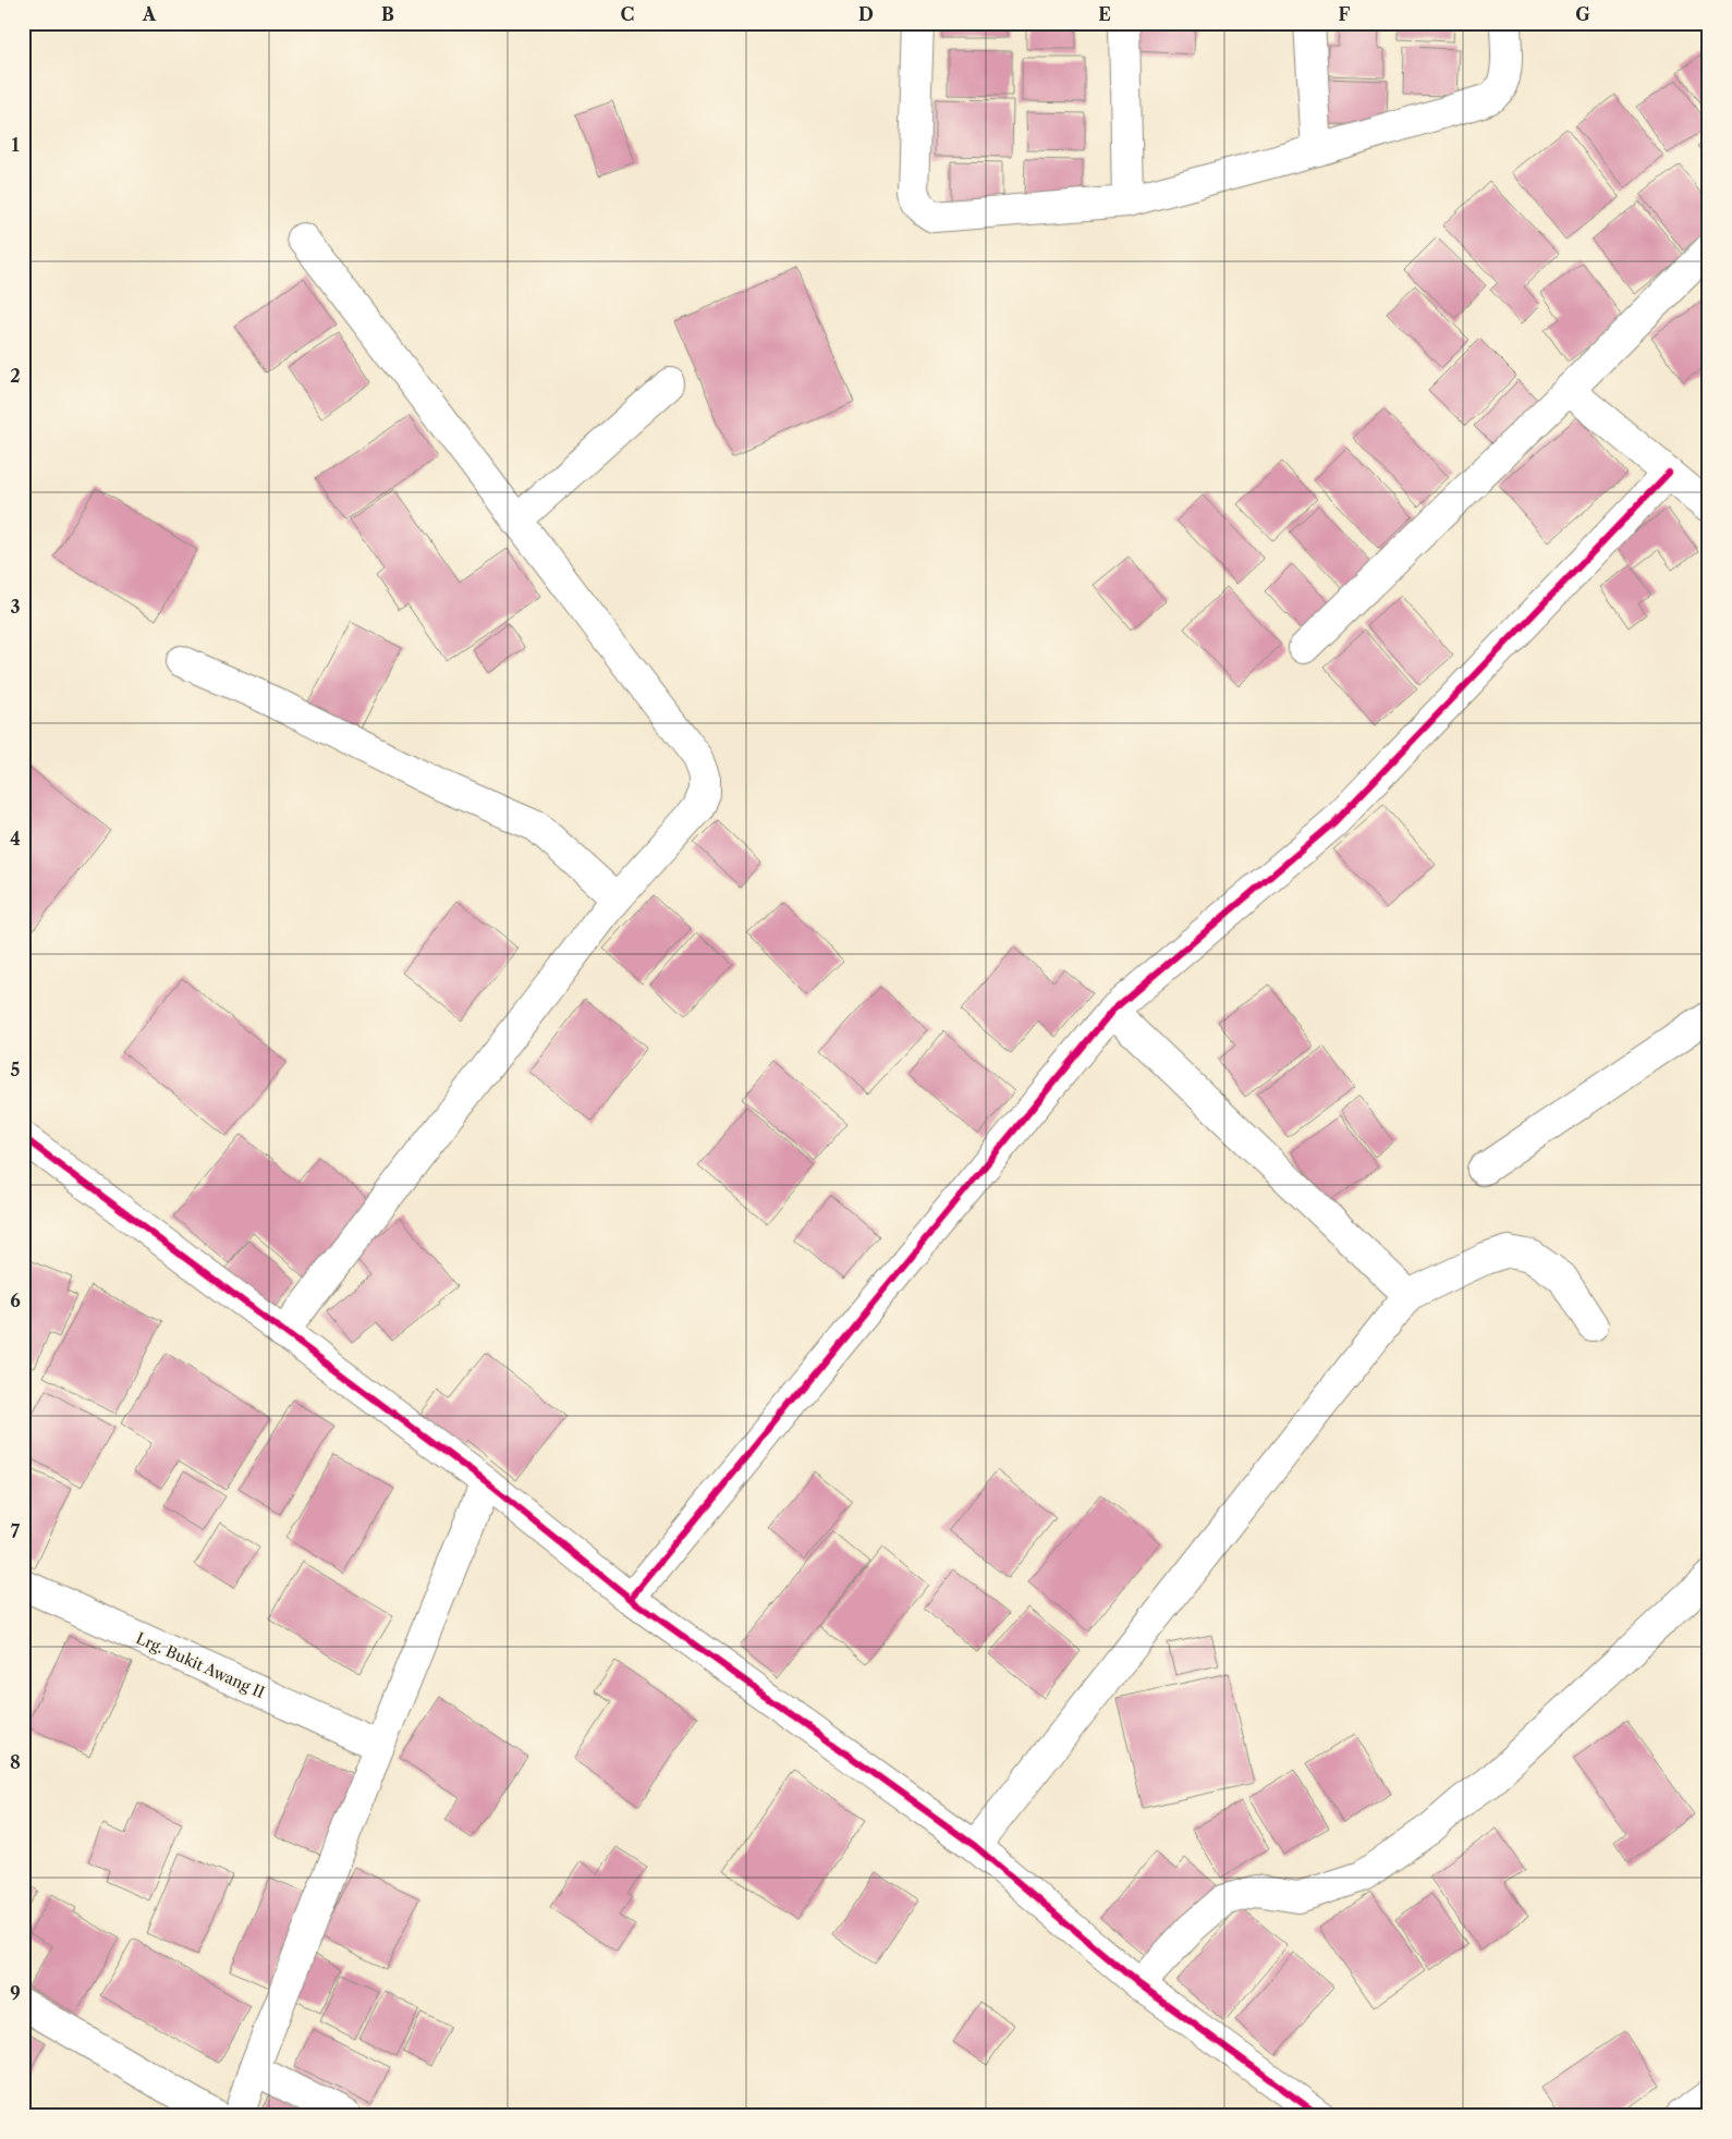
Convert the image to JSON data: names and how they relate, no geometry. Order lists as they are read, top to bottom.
{
  "streets": {
    "street": ["Lrg. Bukit Awang II"]
  },
  "grid": {
    "columns": [
      "A",
      "B",
      "C",
      "D",
      "E",
      "F",
      "G"
    ],
    "rows": [
      "1",
      "2",
      "3",
      "4",
      "5",
      "6",
      "7",
      "8",
      "9"
    ]
  }
}
